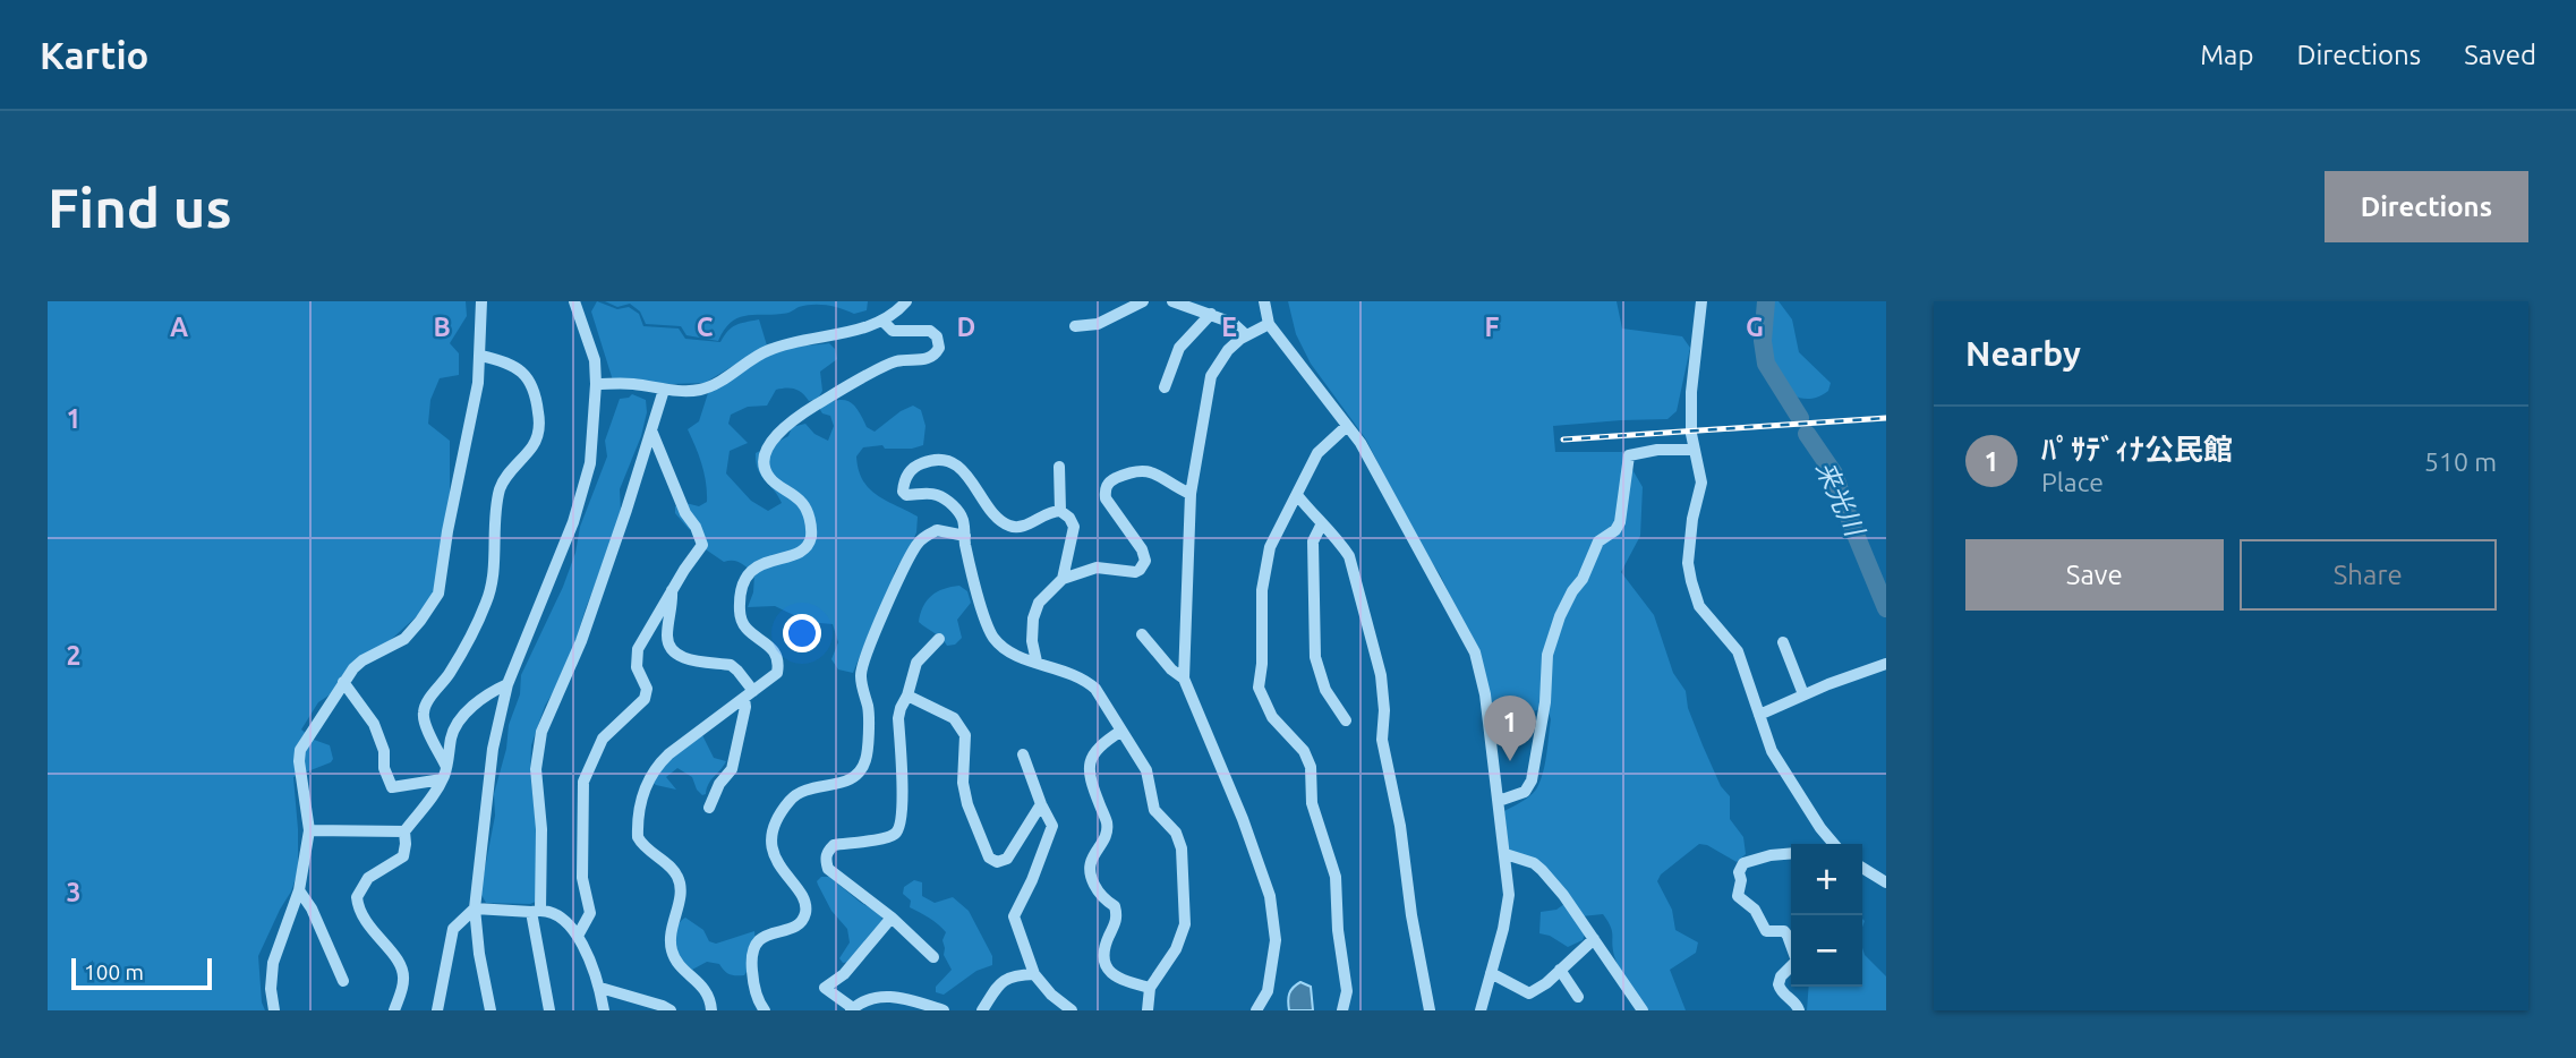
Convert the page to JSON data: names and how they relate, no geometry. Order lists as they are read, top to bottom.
{
  "water": ["来光川"],
  "scale_bar": "100 m",
  "page": {
    "header": "Kartio",
    "nav": ["Map", "Directions", "Saved"],
    "buttons": [
      "Directions",
      ["Save", "Share"]
    ],
    "title": "Find us",
    "heading": "Nearby",
    "list": [
      {
        "mark": "1",
        "name": "ﾊﾟｻﾃﾞｨﾅ公民館",
        "note": "Place",
        "value": "510 m"
      }
    ],
    "pins": "1",
    "map_buttons": ["+", "−"],
    "scale": "100 m"
  },
  "grid": {
    "columns": [
      "A",
      "B",
      "C",
      "D",
      "E",
      "F",
      "G"
    ],
    "rows": ["1", "2", "3"]
  }
}
